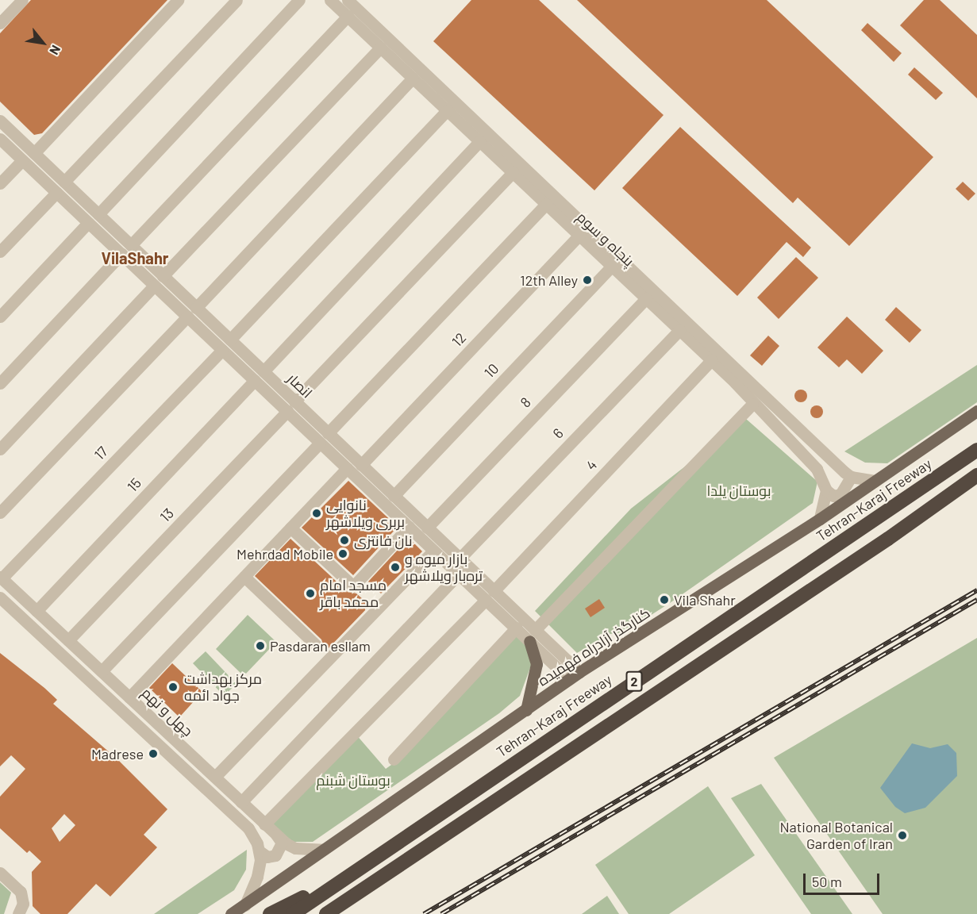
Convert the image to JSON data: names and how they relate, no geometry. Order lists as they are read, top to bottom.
{
  "streets": {
    "highway": ["Tehran-Karaj Freeway", "2"],
    "main road": ["کنارگذر آزادراه فهمیده"],
    "street": [
      "پنجاه و سوم",
      "12",
      "10",
      "انصار",
      "8",
      "6",
      "17",
      "4",
      "15",
      "13",
      "چهل و نهم"
    ]
  },
  "crossings": [
    ["پنجاه و سوم", "12"],
    ["پنجاه و سوم", "10"],
    ["پنجاه و سوم", "8"],
    ["پنجاه و سوم", "6"],
    ["پنجاه و سوم", "4"],
    ["پنجاه و سوم", "15"],
    ["پنجاه و سوم", "13"],
    ["12", "انصار"],
    ["10", "انصار"],
    ["انصار", "8"],
    ["انصار", "6"],
    ["انصار", "17"],
    ["انصار", "4"],
    ["انصار", "15"],
    ["انصار", "13"],
    ["انصار", "کنارگذر آزادراه فهمیده"],
    ["17", "چهل و نهم"],
    ["4", "چهل و نهم"],
    ["15", "چهل و نهم"],
    ["13", "چهل و نهم"],
    ["کنارگذر آزادراه فهمیده", "چهل و نهم"]
  ],
  "districts": ["VilaShahr"],
  "parks": ["بوستان یلدا", "بوستان شبنم"],
  "places": [
    "12th Alley",
    "نانوایی بربری ویلاشهر",
    "نان فانتزی",
    "Mehrdad Mobile",
    "بازار میوه و تره‌بار ویلاشهر",
    "مسجد امام محمد باقر",
    "Vila Shahr",
    "Pasdaran esllam",
    "مرکز بهداشت جواد ائمه",
    "Madrese",
    "National Botanical Garden of Iran"
  ],
  "scale_bar": "50 m",
  "north": "bottom right"
}
